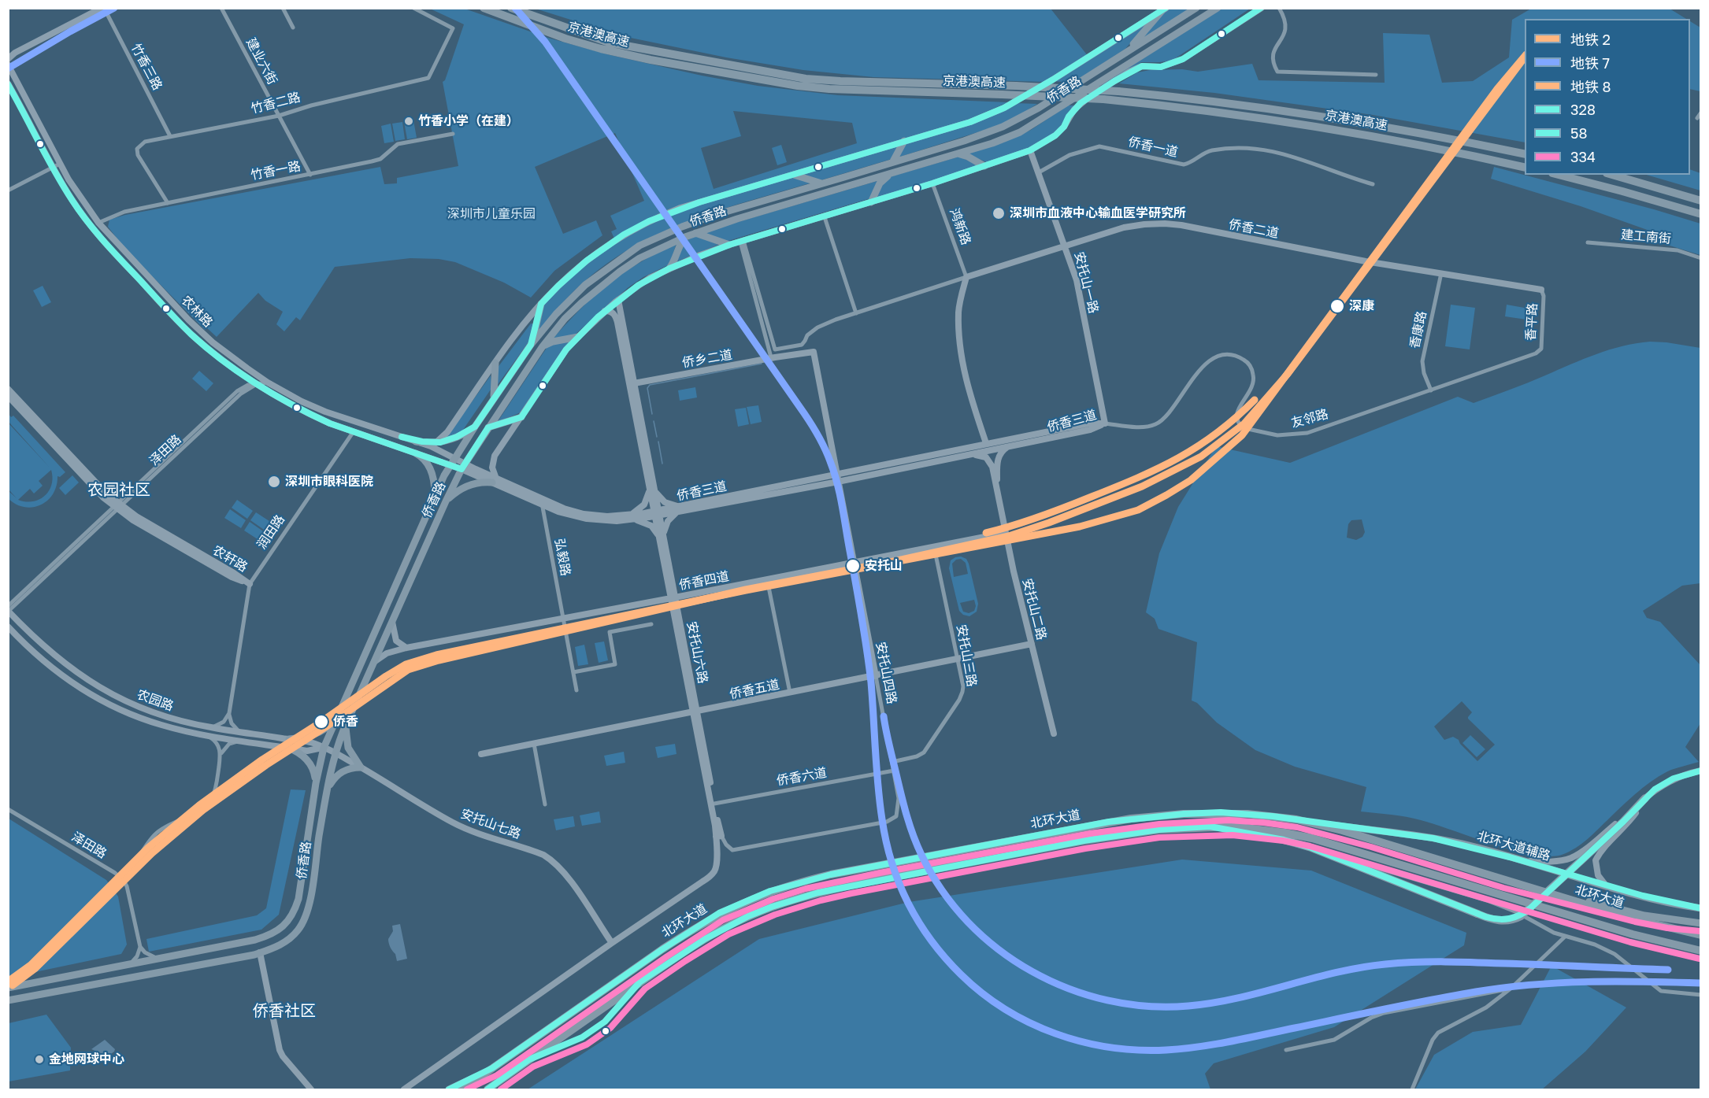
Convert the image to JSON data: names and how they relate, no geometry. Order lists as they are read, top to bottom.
{
  "streets": {
    "highway": ["京港澳高速", "北环大道"],
    "main road": ["侨香路", "北环大道辅路"],
    "street": [
      "建业六街",
      "竹香三路",
      "竹香二路",
      "侨香一道",
      "竹香一路",
      "鸿新路",
      "侨香二道",
      "建工南街",
      "安托山一路",
      "农林路",
      "香平路",
      "香康路",
      "侨乡二道",
      "友邻路",
      "侨香三道",
      "泽田路",
      "润田路",
      "弘毅路",
      "农轩路",
      "侨香四道",
      "安托山二路",
      "安托山六路",
      "安托山三路",
      "安托山四路",
      "侨香五道",
      "农园路",
      "侨香六道",
      "安托山七路"
    ]
  },
  "crossings": [
    ["建业六街", "竹香二路"],
    ["建业六街", "竹香一路"],
    ["竹香三路", "竹香二路"],
    ["侨香路", "农林路"],
    ["侨香路", "侨香三道"],
    ["侨香路", "侨香四道"],
    ["侨香路", "农园路"],
    ["侨香路", "安托山七路"],
    ["竹香二路", "竹香一路"],
    ["侨香一道", "安托山一路"],
    ["竹香一路", "农林路"],
    ["鸿新路", "侨香二道"],
    ["侨香二道", "安托山一路"],
    ["侨香二道", "香平路"],
    ["侨香二道", "香康路"],
    ["安托山一路", "友邻路"],
    ["安托山一路", "侨香三道"],
    ["农林路", "侨香三道"],
    ["农林路", "泽田路"],
    ["农林路", "润田路"],
    ["香平路", "友邻路"],
    ["香康路", "友邻路"],
    ["侨乡二道", "安托山六路"],
    ["侨乡二道", "安托山四路"],
    ["友邻路", "侨香三道"],
    ["侨香三道", "弘毅路"],
    ["侨香三道", "安托山六路"],
    ["侨香三道", "安托山四路"],
    ["泽田路", "农轩路"],
    ["泽田路", "农园路"],
    ["润田路", "农轩路"],
    ["弘毅路", "侨香四道"],
    ["侨香四道", "安托山二路"],
    ["侨香四道", "安托山六路"],
    ["侨香四道", "安托山三路"],
    ["侨香四道", "安托山四路"],
    ["安托山二路", "侨香五道"],
    ["安托山六路", "安托山四路"],
    ["安托山六路", "侨香五道"],
    ["安托山六路", "侨香六道"],
    ["安托山六路", "北环大道"],
    ["安托山三路", "安托山四路"],
    ["安托山三路", "侨香五道"],
    ["安托山四路", "侨香五道"],
    ["安托山四路", "侨香六道"],
    ["农园路", "安托山七路"],
    ["北环大道", "安托山七路"],
    ["北环大道", "北环大道辅路"]
  ],
  "districts": ["农园社区", "侨香社区"],
  "parks": ["深圳市儿童乐园"],
  "places": [
    "竹香小学（在建）",
    "深圳市血液中心输血医学研究所",
    "深康",
    "深圳市眼科医院",
    "安托山",
    "侨香",
    "金地网球中心"
  ],
  "lines": [
    "metro line 7",
    "transit line 328",
    "metro line 2",
    "metro line 8",
    "transit line 58",
    "transit line 334"
  ],
  "legend": [
    "地铁 2",
    "地铁 7",
    "地铁 8",
    "328",
    "58",
    "334"
  ]
}
